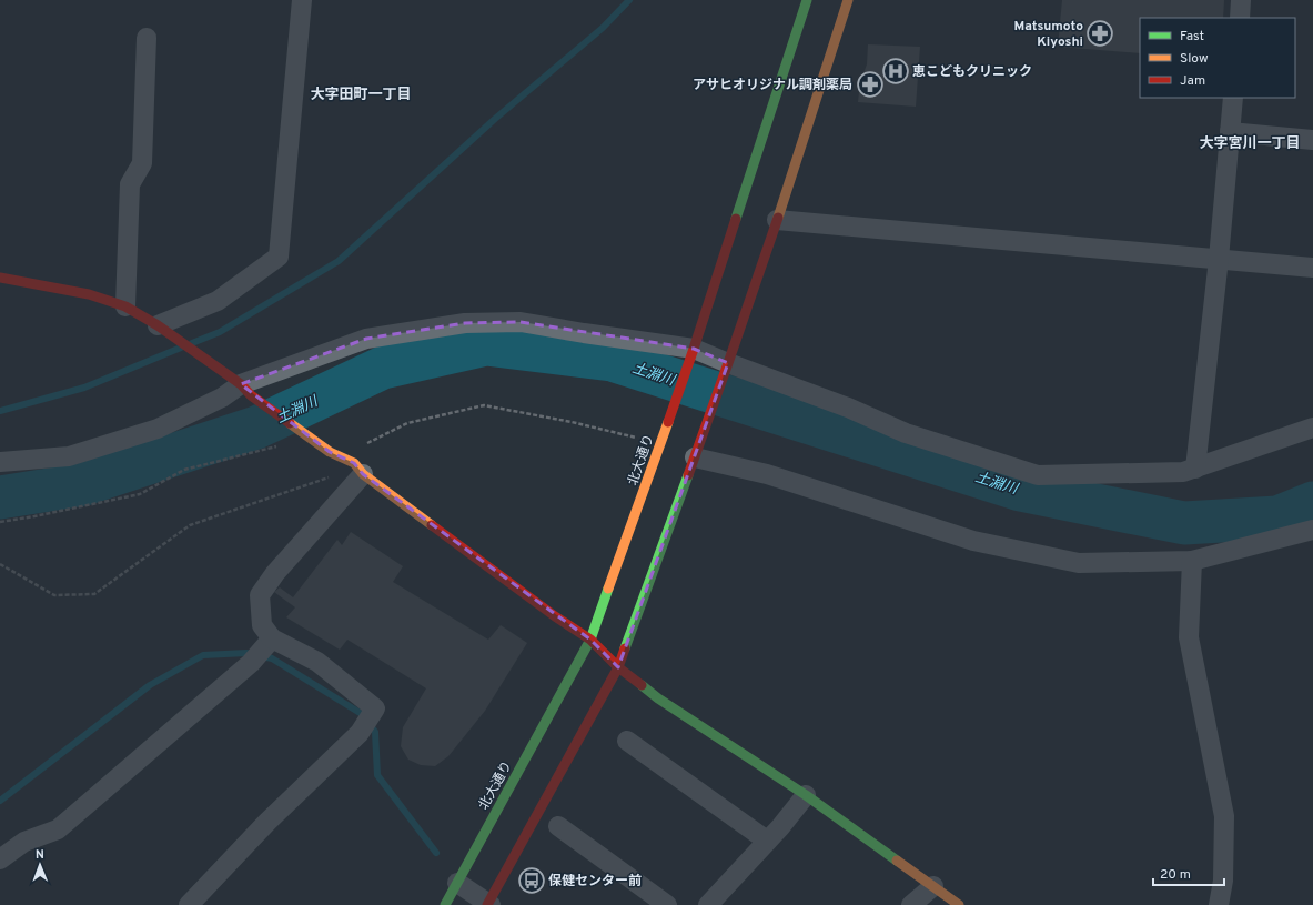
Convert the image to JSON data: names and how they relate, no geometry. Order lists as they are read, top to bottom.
{
  "streets": {
    "street": ["北大通り"]
  },
  "districts": ["大字田町一丁目", "大字宮川一丁目"],
  "water": ["土淵川"],
  "places": {
    "pharmacy": ["Matsumoto Kiyoshi", "アサヒオリジナル調剤薬局"],
    "hospital": ["恵こどもクリニック"],
    "bus stop": ["保健センター前"]
  },
  "legend": ["Fast", "Slow", "Jam"],
  "scale_bar": "20 m",
  "north": "top"
}
